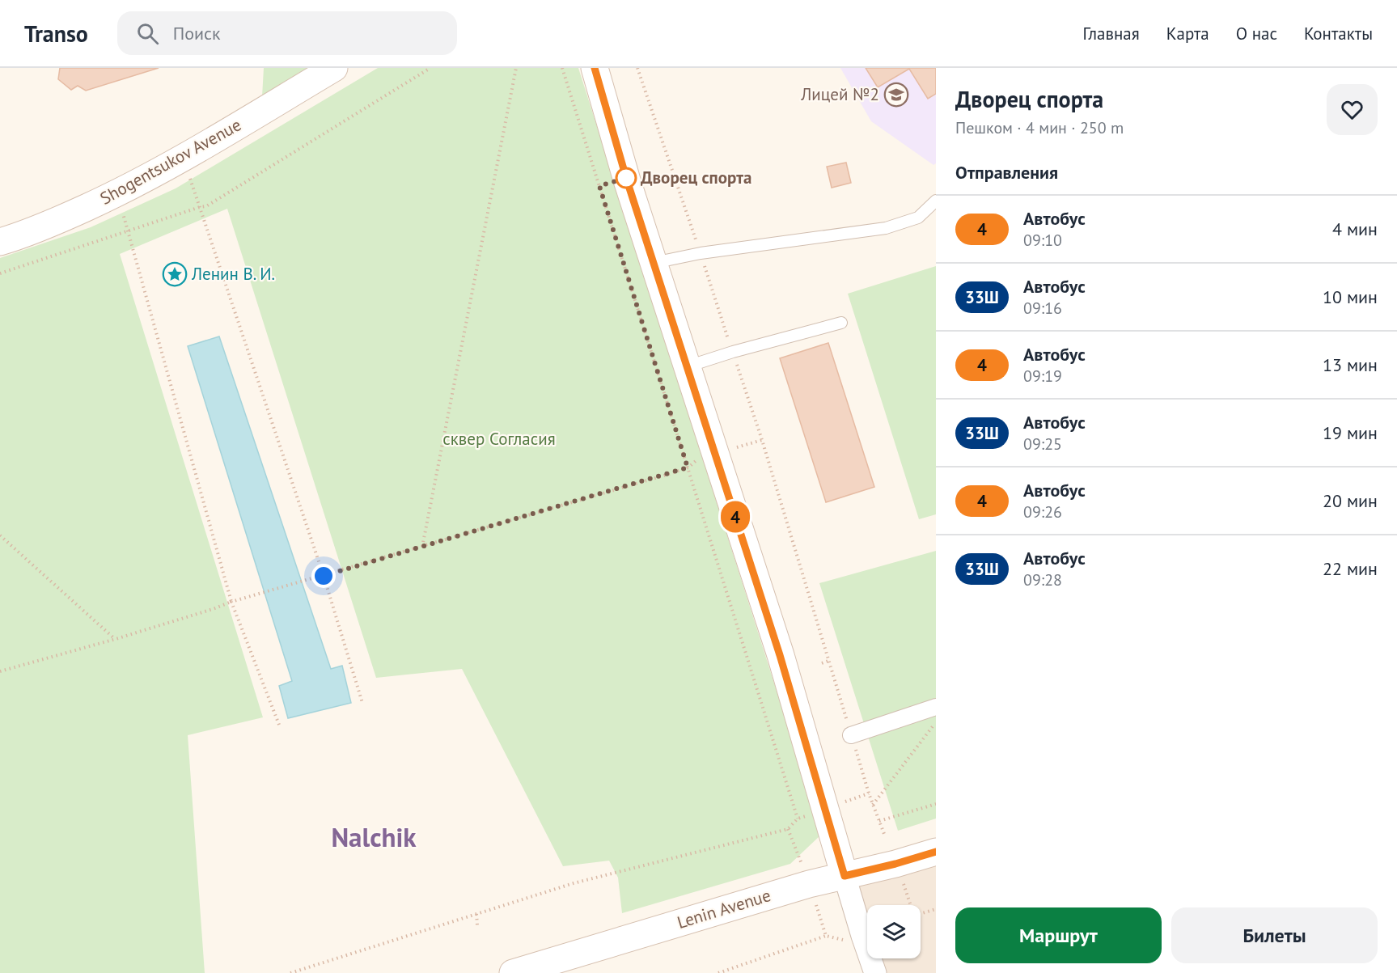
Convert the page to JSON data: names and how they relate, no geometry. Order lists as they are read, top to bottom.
{
  "streets": {
    "main road": ["Shogentsukov Avenue", "Lenin Avenue"]
  },
  "districts": ["Nalchik"],
  "parks": ["сквер Согласия"],
  "places": {
    "school or university": ["Лицей №2"],
    "other": ["Дворец спорта"],
    "place": ["Ленин В. И."]
  },
  "lines": ["bus line 4"],
  "page": {
    "header": "Transo",
    "search": "Поиск",
    "nav": [
      "Главная",
      "Карта",
      "О нас",
      "Контакты"
    ],
    "on_map": "4",
    "heading": [
      ["Дворец спорта", "Пешком · 4 мин · 250 m"],
      "Отправления"
    ],
    "list": [
      {
        "mark": "4",
        "name": "Автобус",
        "note": "09:10",
        "value": "4 мин"
      },
      {
        "mark": "33Ш",
        "name": "Автобус",
        "note": "09:16",
        "value": "10 мин"
      },
      {
        "mark": "4",
        "name": "Автобус",
        "note": "09:19",
        "value": "13 мин"
      },
      {
        "mark": "33Ш",
        "name": "Автобус",
        "note": "09:25",
        "value": "19 мин"
      },
      {
        "mark": "4",
        "name": "Автобус",
        "note": "09:26",
        "value": "20 мин"
      },
      {
        "mark": "33Ш",
        "name": "Автобус",
        "note": "09:28",
        "value": "22 мин"
      }
    ],
    "buttons": ["Маршрут", "Билеты"]
  }
}
